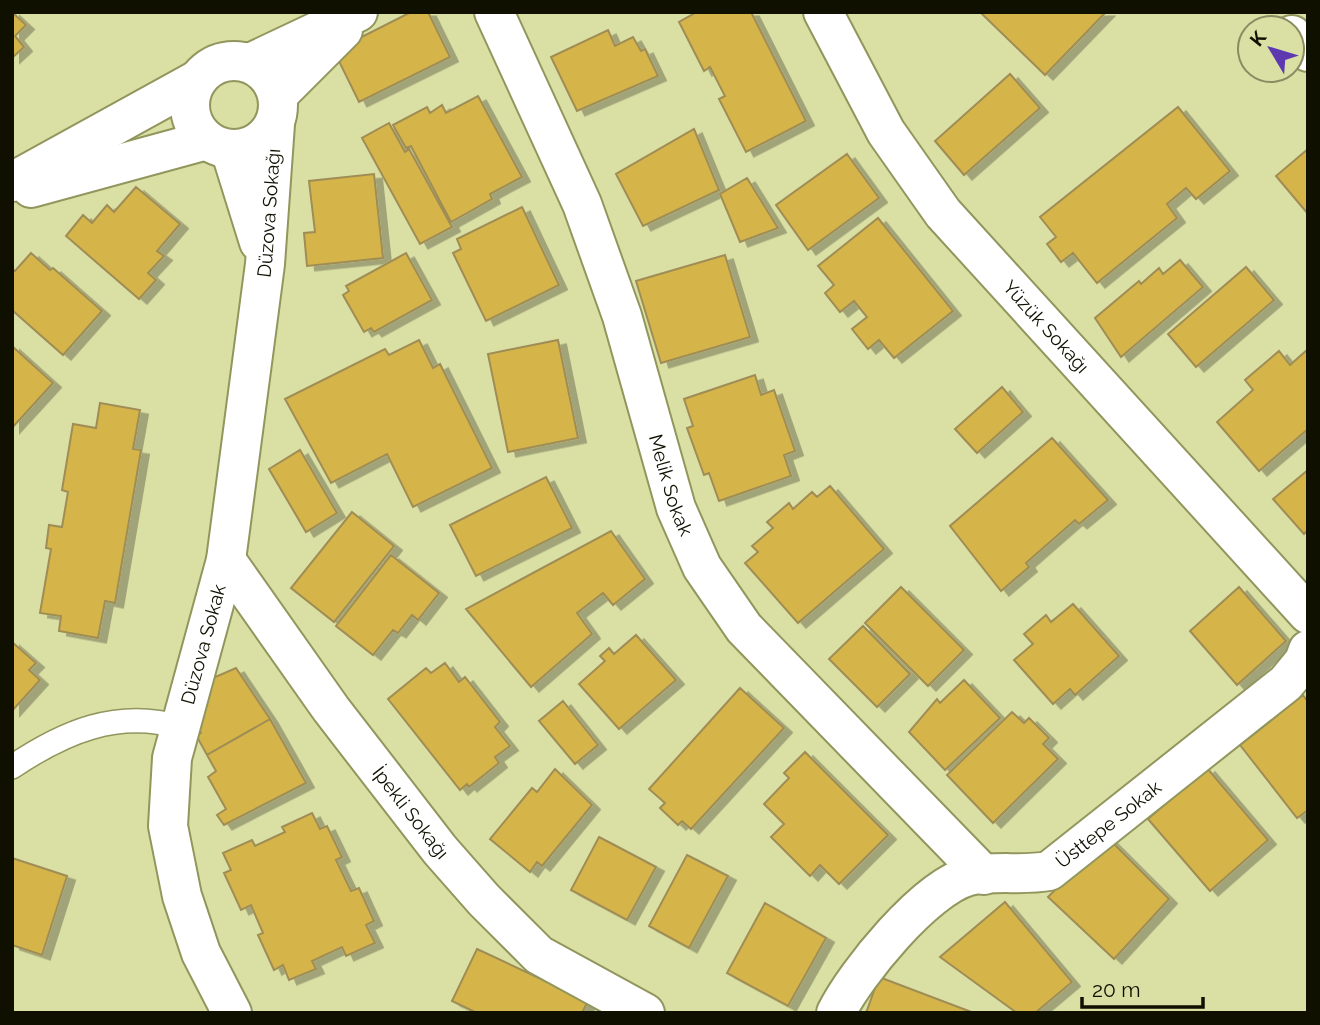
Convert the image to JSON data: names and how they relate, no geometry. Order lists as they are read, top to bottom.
{
  "streets": {
    "street": [
      "Düzova Sokağı",
      "Yüzük Sokağı",
      "Melik Sokak",
      "Düzova Sokak",
      "İpekli Sokağı",
      "Üsttepe Sokak"
    ]
  },
  "crossings": [
    ["Düzova Sokağı", "Düzova Sokak"],
    ["Melik Sokak", "Üsttepe Sokak"],
    ["Düzova Sokak", "İpekli Sokağı"]
  ],
  "scale_bar": "20 m",
  "north": "top left"
}
